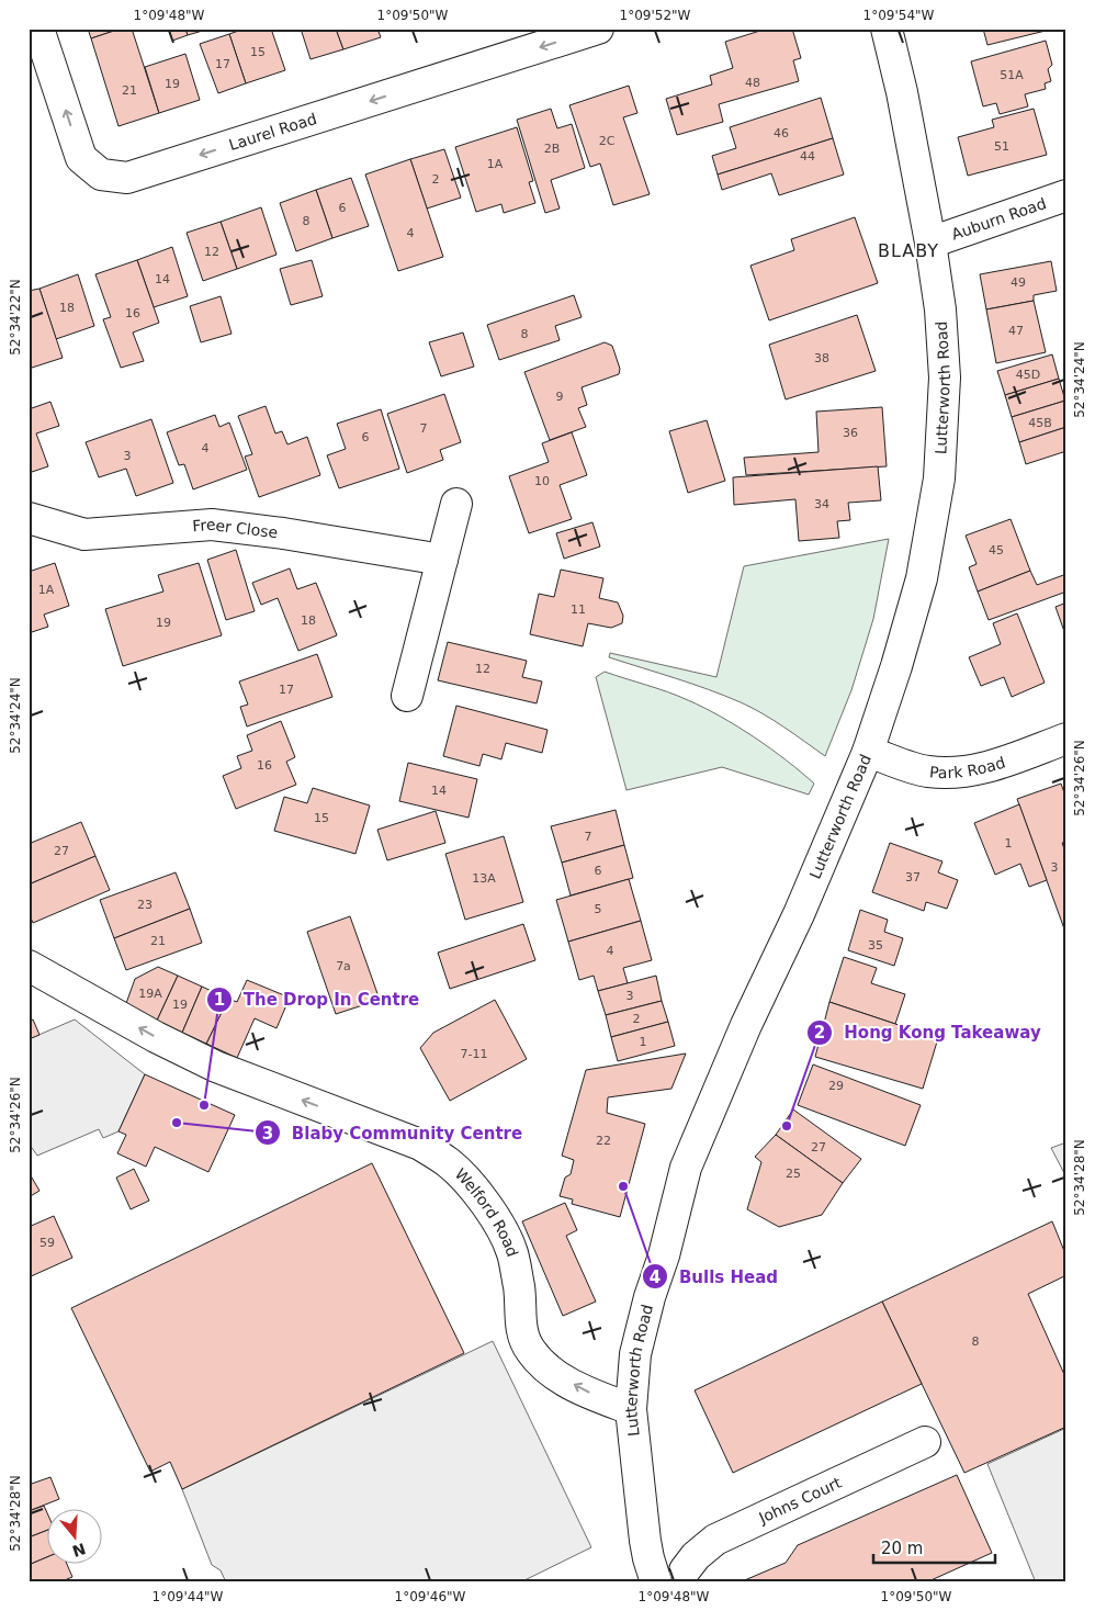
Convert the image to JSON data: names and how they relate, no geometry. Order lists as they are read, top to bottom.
{
  "streets": {
    "street": [
      "Laurel Road",
      "Auburn Road",
      "Lutterworth Road",
      "Freer Close",
      "Park Road",
      "Welford Road",
      "Johns Court"
    ]
  },
  "crossings": [
    ["Auburn Road", "Lutterworth Road"],
    ["Lutterworth Road", "Park Road"],
    ["Lutterworth Road", "Welford Road"]
  ],
  "one_way": ["Laurel Road", "Welford Road"],
  "districts": ["BLABY"],
  "places": [
    "The Drop In Centre",
    "Blaby Community Centre",
    "Hong Kong Takeaway",
    "Bulls Head"
  ],
  "house_numbers": [
    "15",
    "17",
    "51A",
    "48",
    "19",
    "21",
    "46",
    "2C",
    "51",
    "2B",
    "44",
    "1A",
    "2",
    "6",
    "8",
    "4",
    "12",
    "14",
    "49",
    "18",
    "16",
    "47",
    "8",
    "38",
    "45D",
    "9",
    "45B",
    "7",
    "36",
    "6",
    "4",
    "3",
    "10",
    "34",
    "45",
    "1A",
    "11",
    "18",
    "19",
    "12",
    "17",
    "16",
    "14",
    "15",
    "7",
    "1",
    "27",
    "3",
    "6",
    "37",
    "13A",
    "23",
    "5",
    "21",
    "35",
    "4",
    "7a",
    "19A",
    "3",
    "19",
    "2",
    "1",
    "7-11",
    "29",
    "22",
    "27",
    "25",
    "59",
    "8"
  ],
  "scale_bar": "20 m",
  "north": "bottom",
  "coordinates": [
    "1°09'48\"W",
    "1°09'50\"W",
    "1°09'52\"W",
    "1°09'54\"W",
    "52°34'22\"N",
    "52°34'24\"N",
    "52°34'26\"N",
    "52°34'28\"N",
    "1°09'44\"W",
    "1°09'46\"W"
  ]
}
